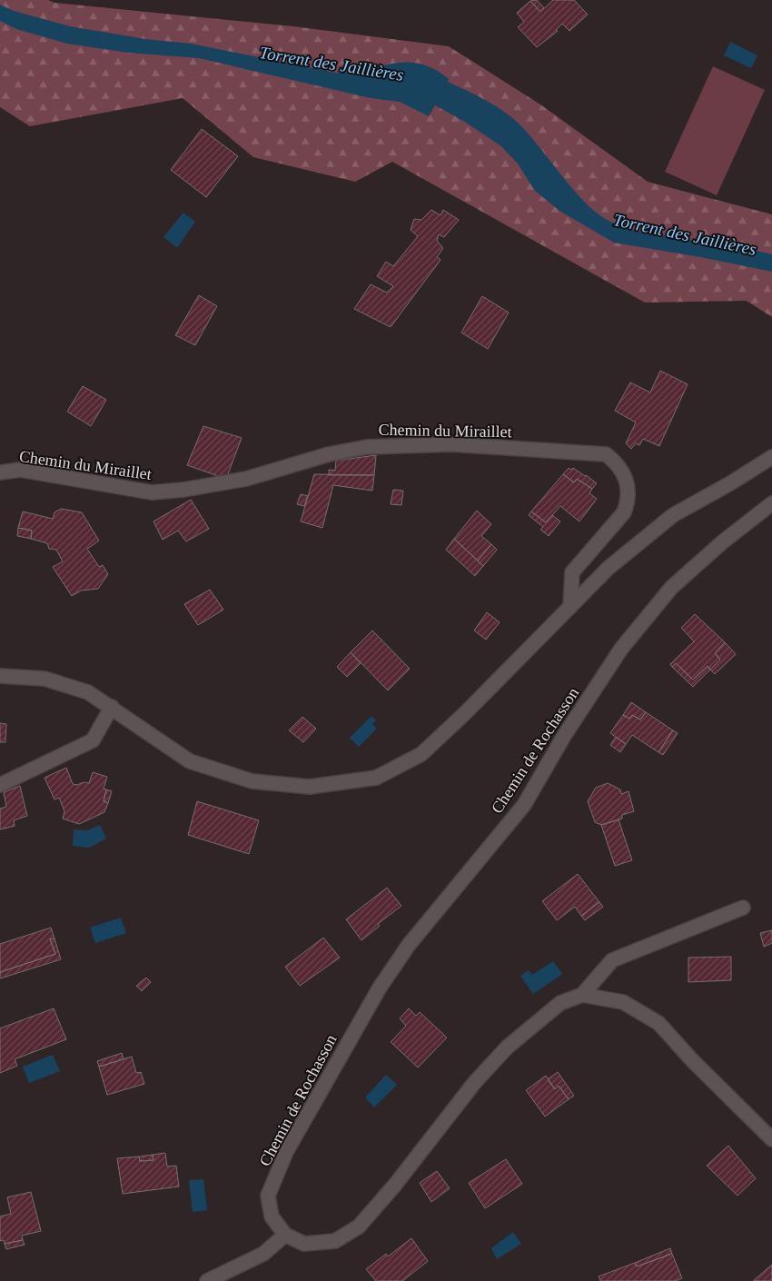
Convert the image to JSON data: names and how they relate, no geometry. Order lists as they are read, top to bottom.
{
  "streets": {
    "street": ["Chemin du Miraillet", "Chemin de Rochasson"]
  },
  "water": ["Torrent des Jaillières"]
}
